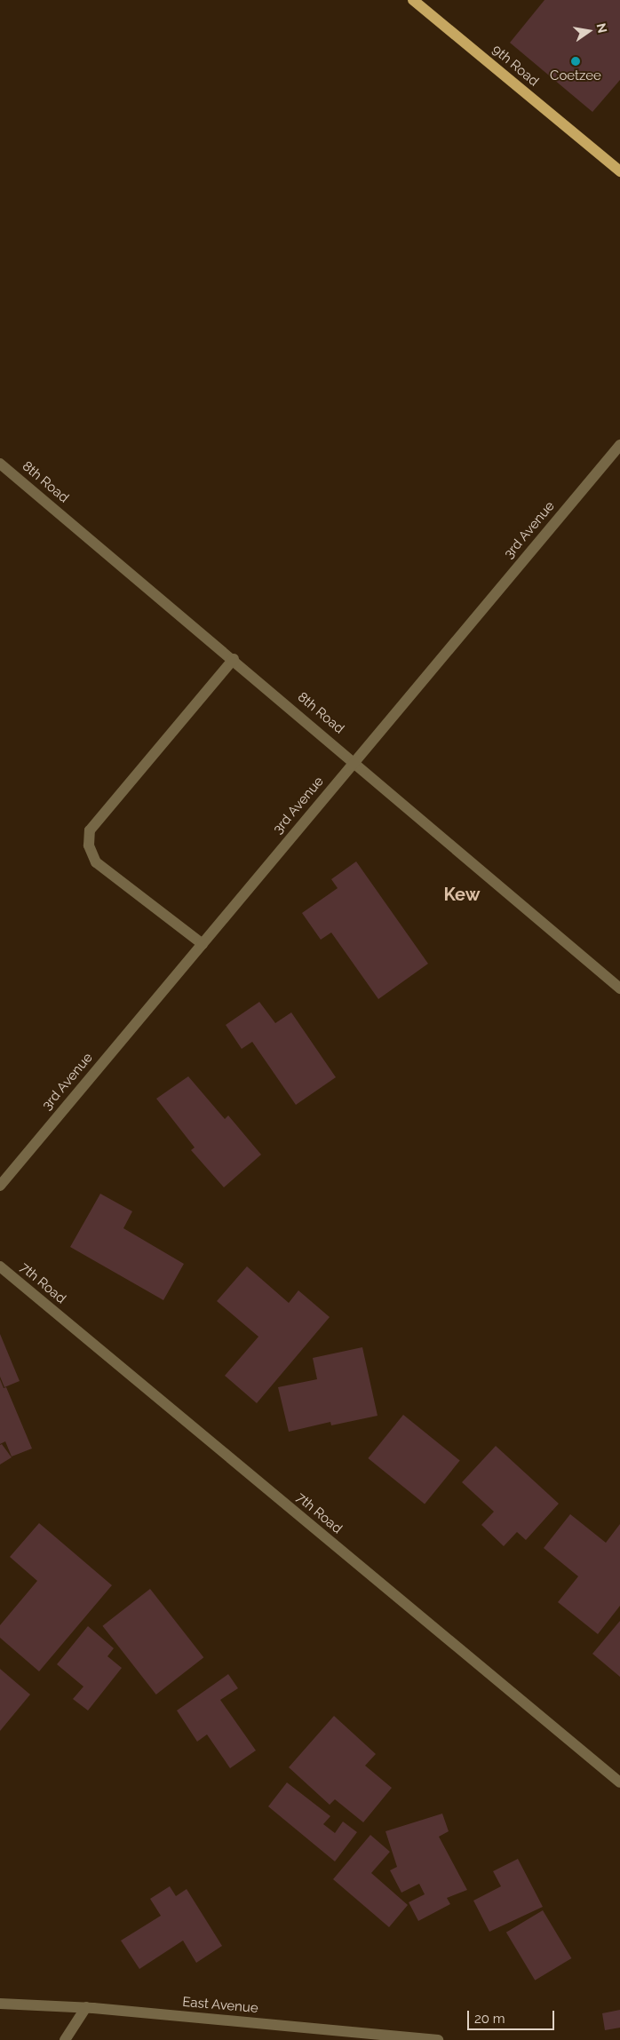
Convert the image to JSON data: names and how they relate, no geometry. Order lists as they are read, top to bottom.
{
  "streets": {
    "main road": ["9th Road"],
    "street": [
      "8th Road",
      "3rd Avenue",
      "7th Road",
      "East Avenue"
    ]
  },
  "crossings": [
    ["8th Road", "3rd Avenue"]
  ],
  "districts": ["Kew"],
  "places": ["Coetzee"],
  "scale_bar": "20 m",
  "north": "right"
}
